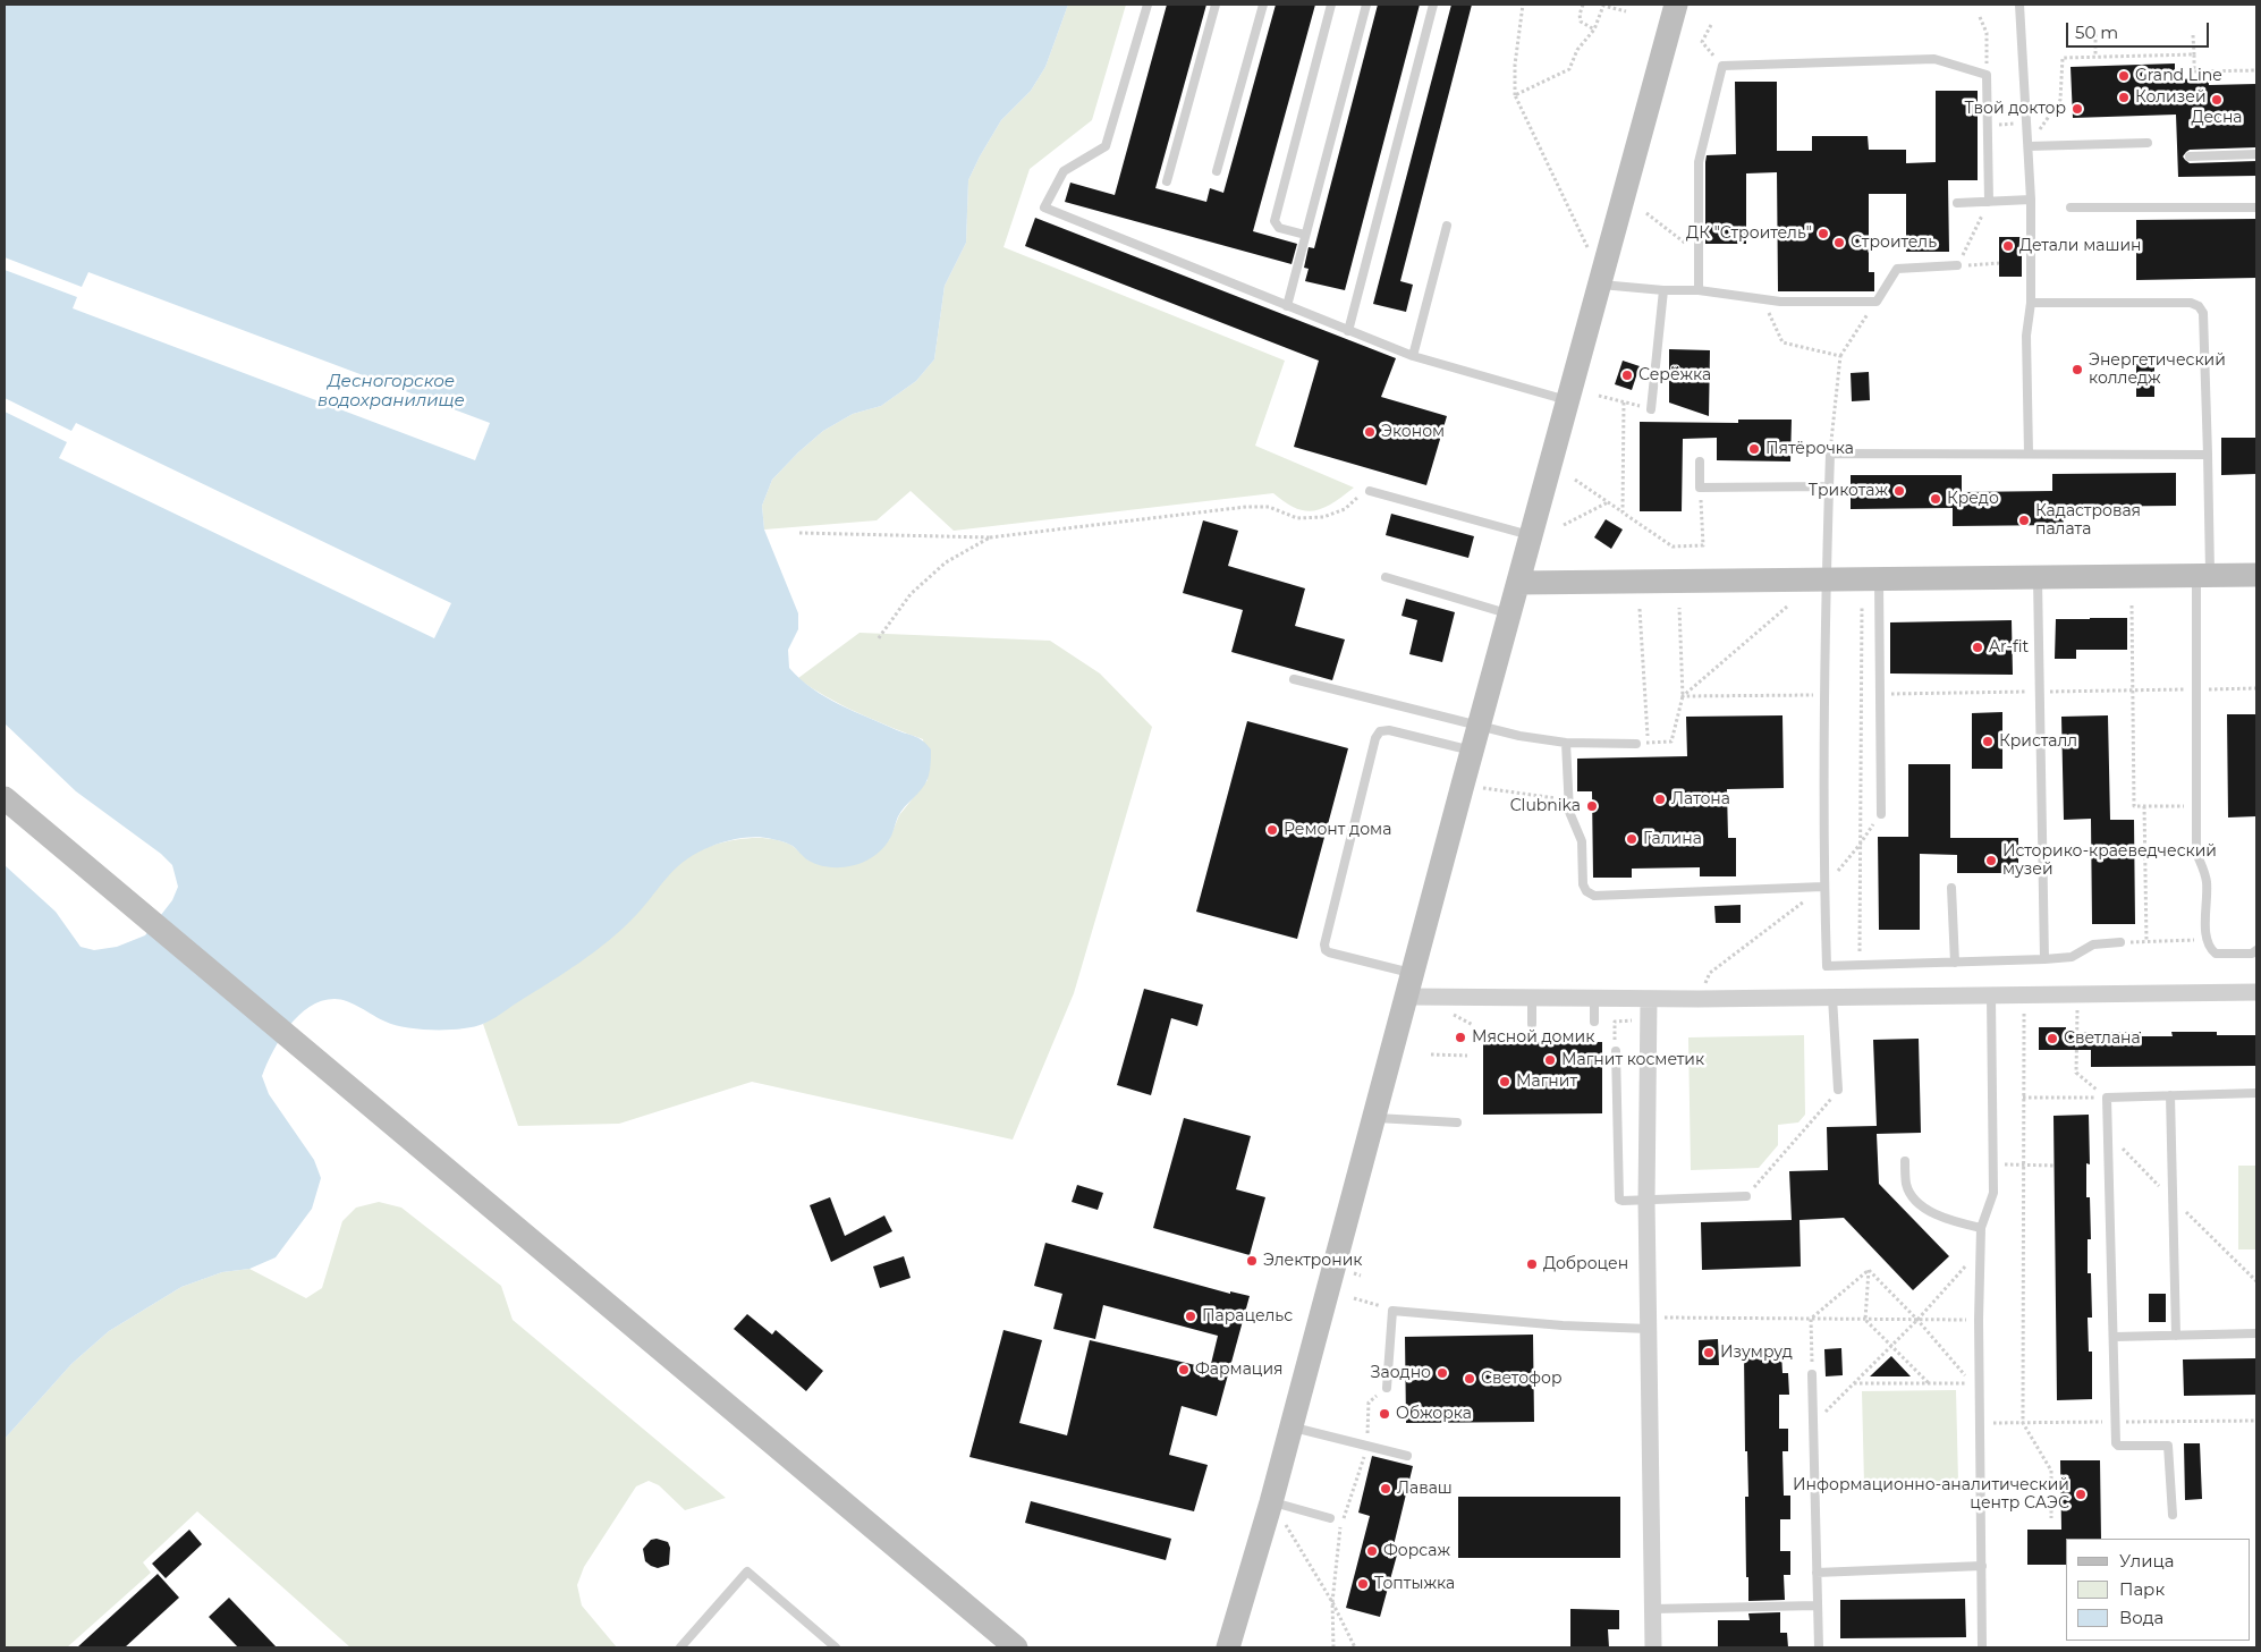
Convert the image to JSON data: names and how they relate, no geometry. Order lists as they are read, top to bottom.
{
  "water": ["Десногорское водохранилище"],
  "places": [
    "Grand Line",
    "Колизей",
    "Десна",
    "Твой доктор",
    "ДК \"Строитель\"",
    "Строитель",
    "Детали машин",
    "Энергетический колледж",
    "Серёжка",
    "Эконом",
    "Пятёрочка",
    "Трикотаж",
    "Кредо",
    "Кадастровая палата",
    "Ar-fit",
    "Кристалл",
    "Латона",
    "Clubnika",
    "Ремонт дома",
    "Галина",
    "Историко-краеведческий музей",
    "Мясной домик",
    "Светлана",
    "Магнит косметик",
    "Магнит",
    "Электроник",
    "Доброцен",
    "Парацельс",
    "Изумруд",
    "Фармация",
    "Заодно",
    "Светофор",
    "Обжорка",
    "Лаваш",
    "Информационно-аналитический центр САЭС",
    "Форсаж",
    "Топтыжка"
  ],
  "legend": ["Улица", "Парк", "Вода"],
  "scale_bar": "50 m"
}
